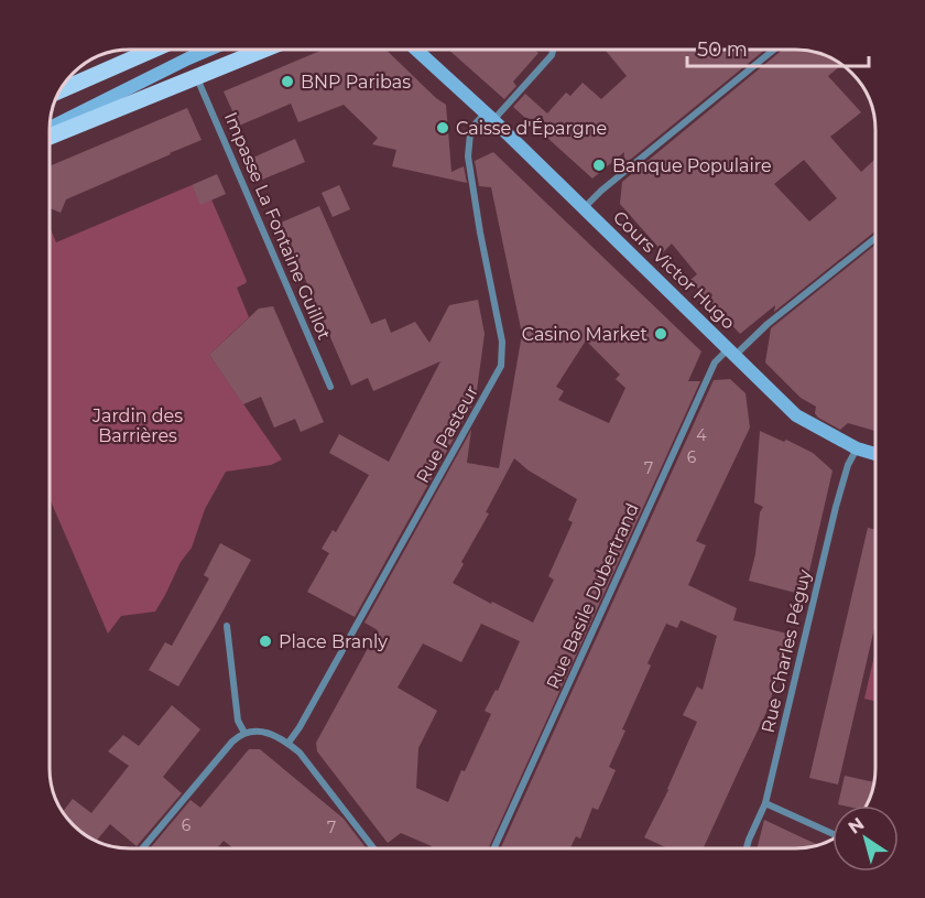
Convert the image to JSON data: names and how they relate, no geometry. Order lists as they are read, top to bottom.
{
  "streets": {
    "street": [
      "Impasse La Fontaine Guillot",
      "Cours Victor Hugo",
      "Rue Pasteur",
      "Rue Basile Dubertrand",
      "Rue Charles Péguy"
    ]
  },
  "crossings": [
    ["Cours Victor Hugo", "Rue Pasteur"],
    ["Cours Victor Hugo", "Rue Basile Dubertrand"],
    ["Cours Victor Hugo", "Rue Charles Péguy"]
  ],
  "parks": ["Jardin des Barrières"],
  "places": [
    "BNP Paribas",
    "Caisse d'Épargne",
    "Banque Populaire",
    "Casino Market",
    "Place Branly"
  ],
  "house_numbers": [
    "4",
    "6",
    "7",
    "6",
    "7"
  ],
  "scale_bar": "50 m",
  "north": "top left"
}
